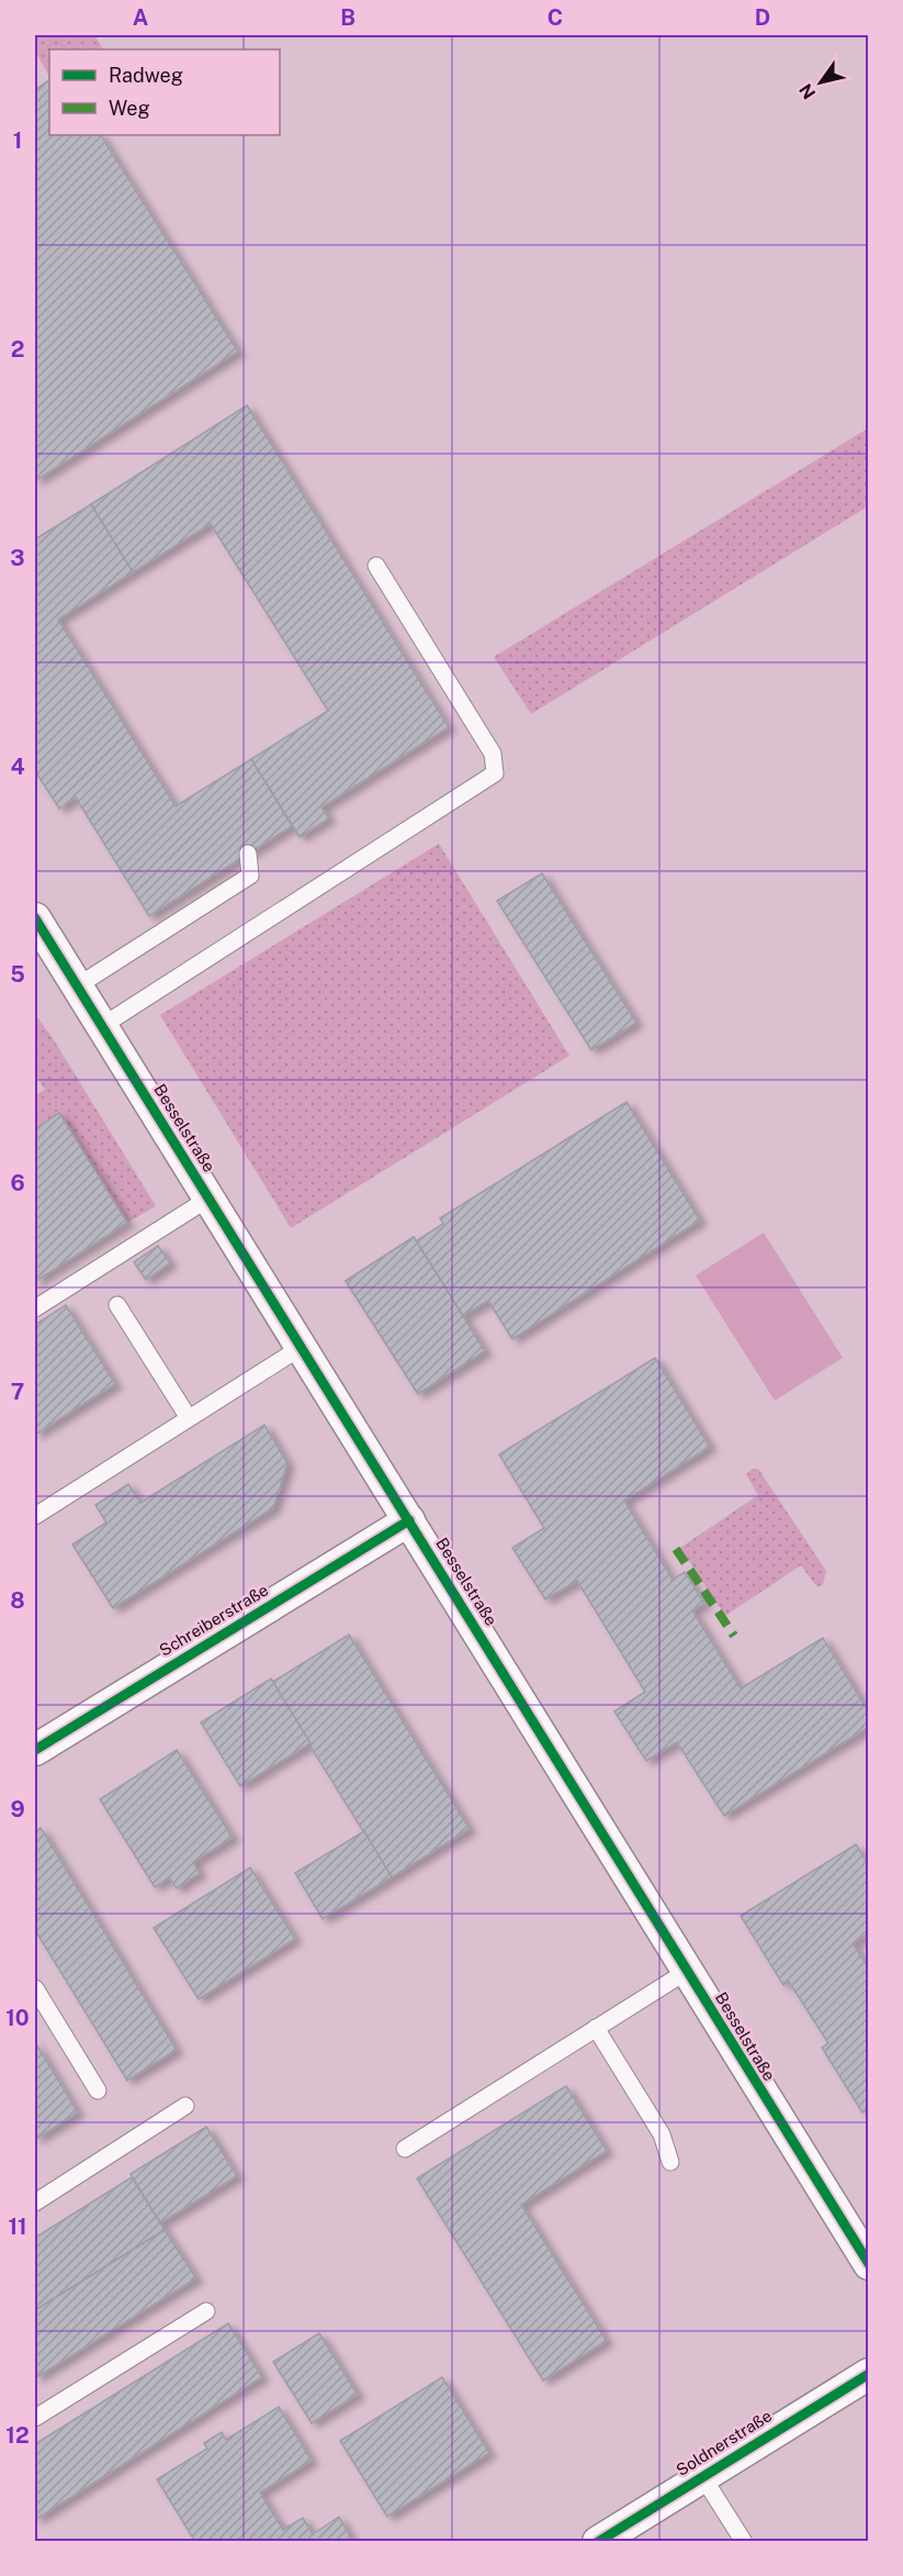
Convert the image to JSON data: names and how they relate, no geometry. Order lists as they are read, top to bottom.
{
  "streets": {
    "street": ["Besselstraße", "Schreiberstraße", "Soldnerstraße"]
  },
  "crossings": [
    ["Besselstraße", "Schreiberstraße"]
  ],
  "legend": ["Radweg", "Weg"],
  "north": "bottom left",
  "grid": {
    "columns": [
      "A",
      "B",
      "C",
      "D"
    ],
    "rows": [
      "1",
      "2",
      "3",
      "4",
      "5",
      "6",
      "7",
      "8",
      "9",
      "10",
      "11",
      "12"
    ]
  }
}
